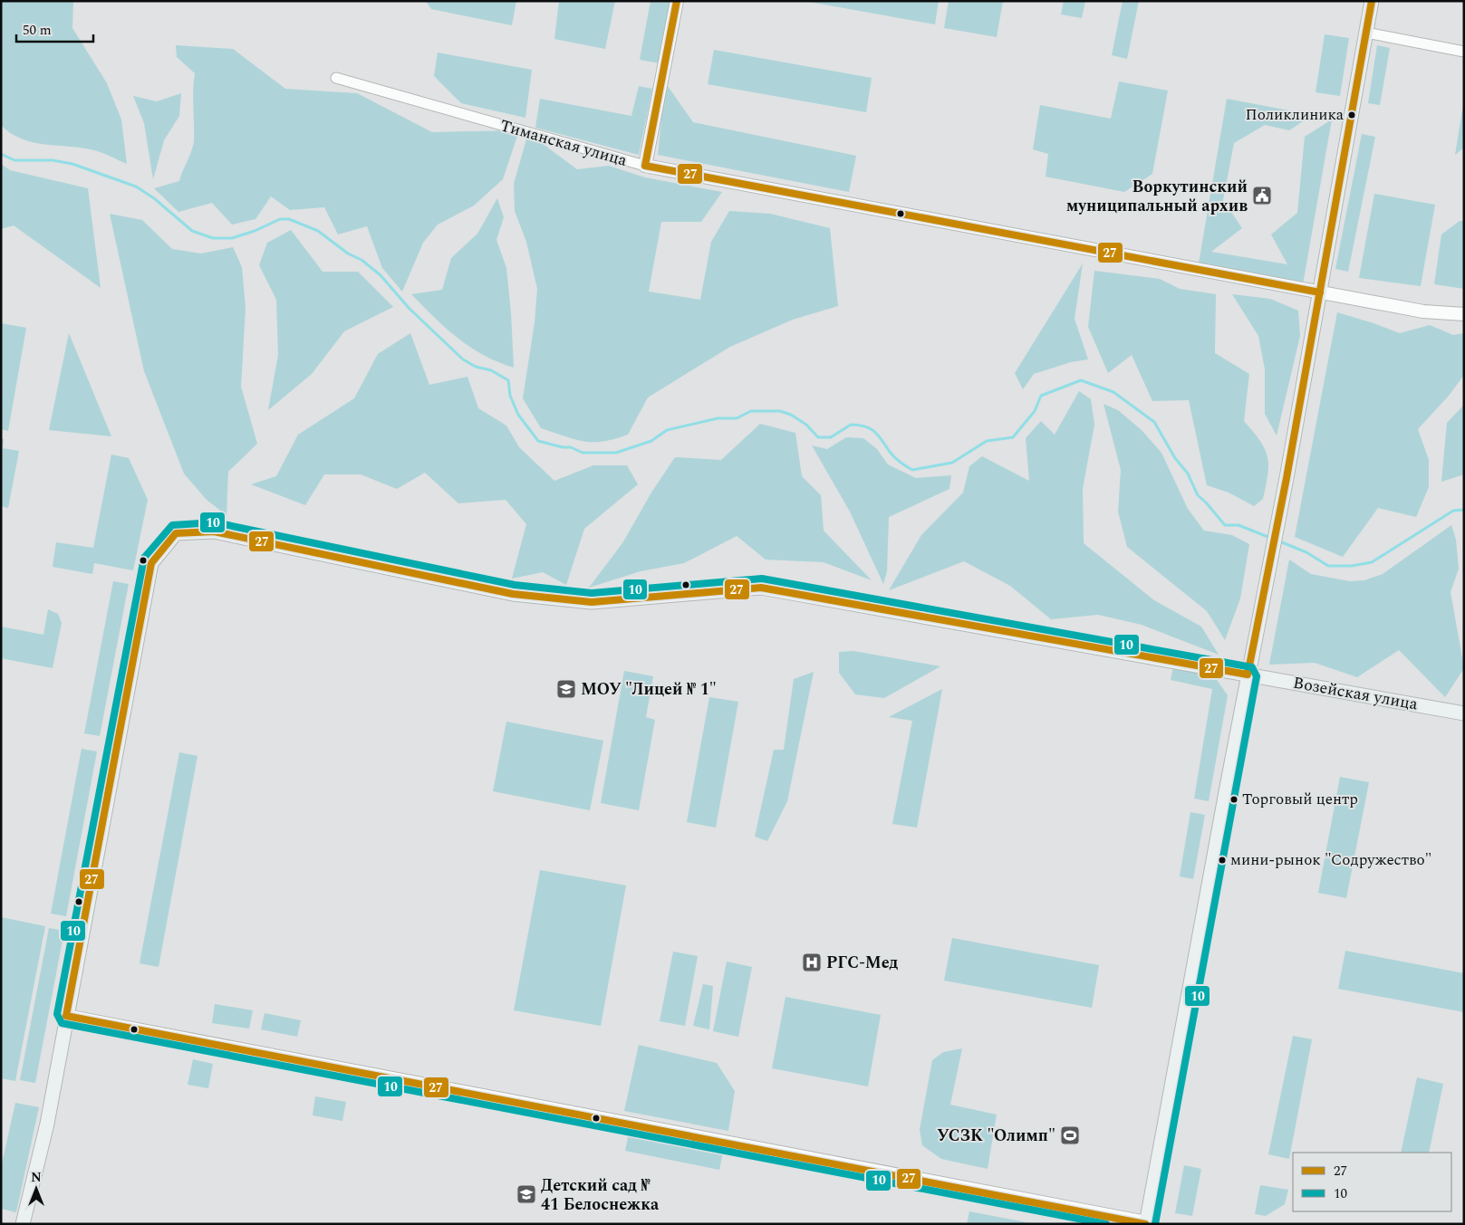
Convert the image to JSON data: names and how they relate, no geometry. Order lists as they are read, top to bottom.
{
  "streets": {
    "main road": ["Возейская улица"],
    "street": ["Тиманская улица"]
  },
  "places": {
    "other": ["Поликлиника", "Торговый центр", "мини-рынок \"Содружество\""],
    "public building": ["Воркутинский муниципальный архив"],
    "school or university": ["МОУ \"Лицей № 1\"", "Детский сад № 41 Белоснежка"],
    "hospital": ["РГС-Мед"],
    "sports": ["УСЗК \"Олимп\""]
  },
  "lines": ["transit line 27", "transit line 10"],
  "legend": ["27", "10"],
  "scale_bar": "50 m",
  "north": "top"
}
